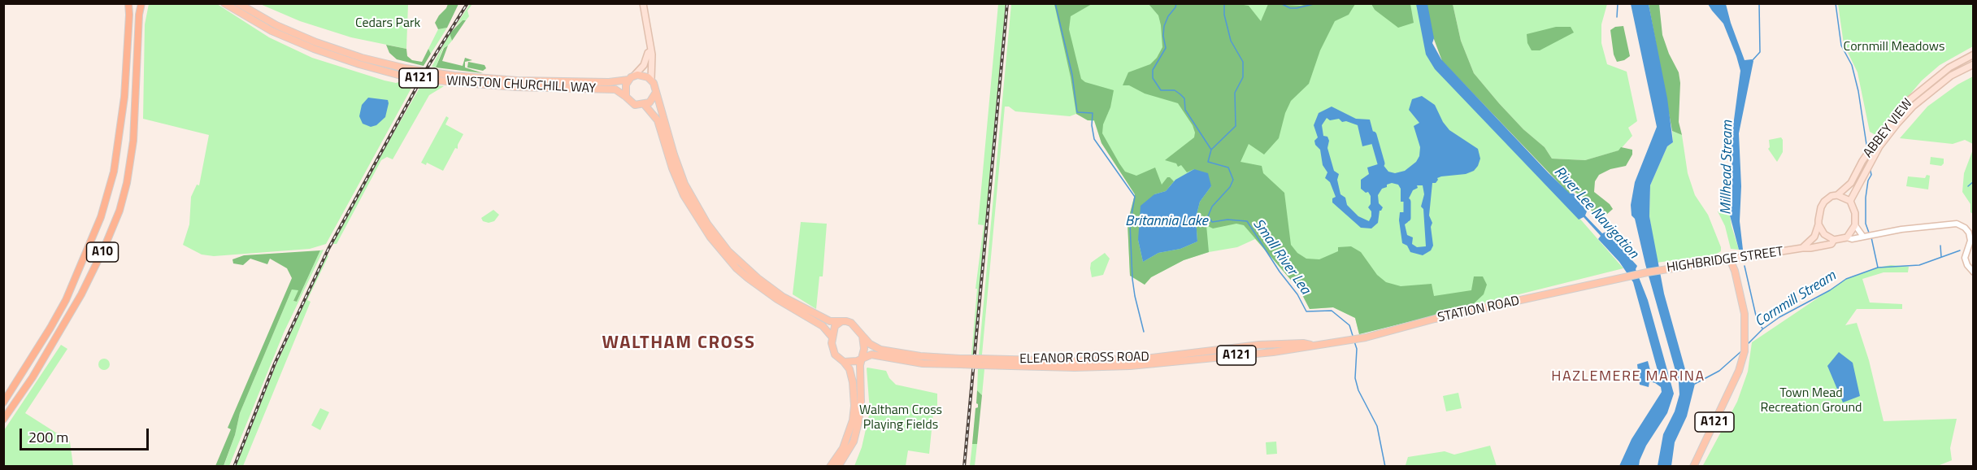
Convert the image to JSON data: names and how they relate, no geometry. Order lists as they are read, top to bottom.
{
  "streets": {
    "highway": ["A10"],
    "main road": [
      "A121",
      "WINSTON CHURCHILL WAY",
      "ABBEY VIEW",
      "HIGHBRIDGE STREET",
      "STATION ROAD",
      "ELEANOR CROSS ROAD"
    ]
  },
  "crossings": [
    ["A121", "HIGHBRIDGE STREET"],
    ["ABBEY VIEW", "HIGHBRIDGE STREET"],
    ["HIGHBRIDGE STREET", "STATION ROAD"],
    ["STATION ROAD", "ELEANOR CROSS ROAD"]
  ],
  "districts": ["WALTHAM CROSS", "HAZLEMERE MARINA"],
  "water": [
    "Millhead Stream",
    "River Lee Navigation",
    "Britannia Lake",
    "Small River Lea",
    "Cornmill Stream"
  ],
  "parks": [
    "Cedars Park",
    "Cornmill Meadows",
    "Town Mead Recreation Ground",
    "Waltham Cross Playing Fields"
  ],
  "scale_bar": "200 m"
}
